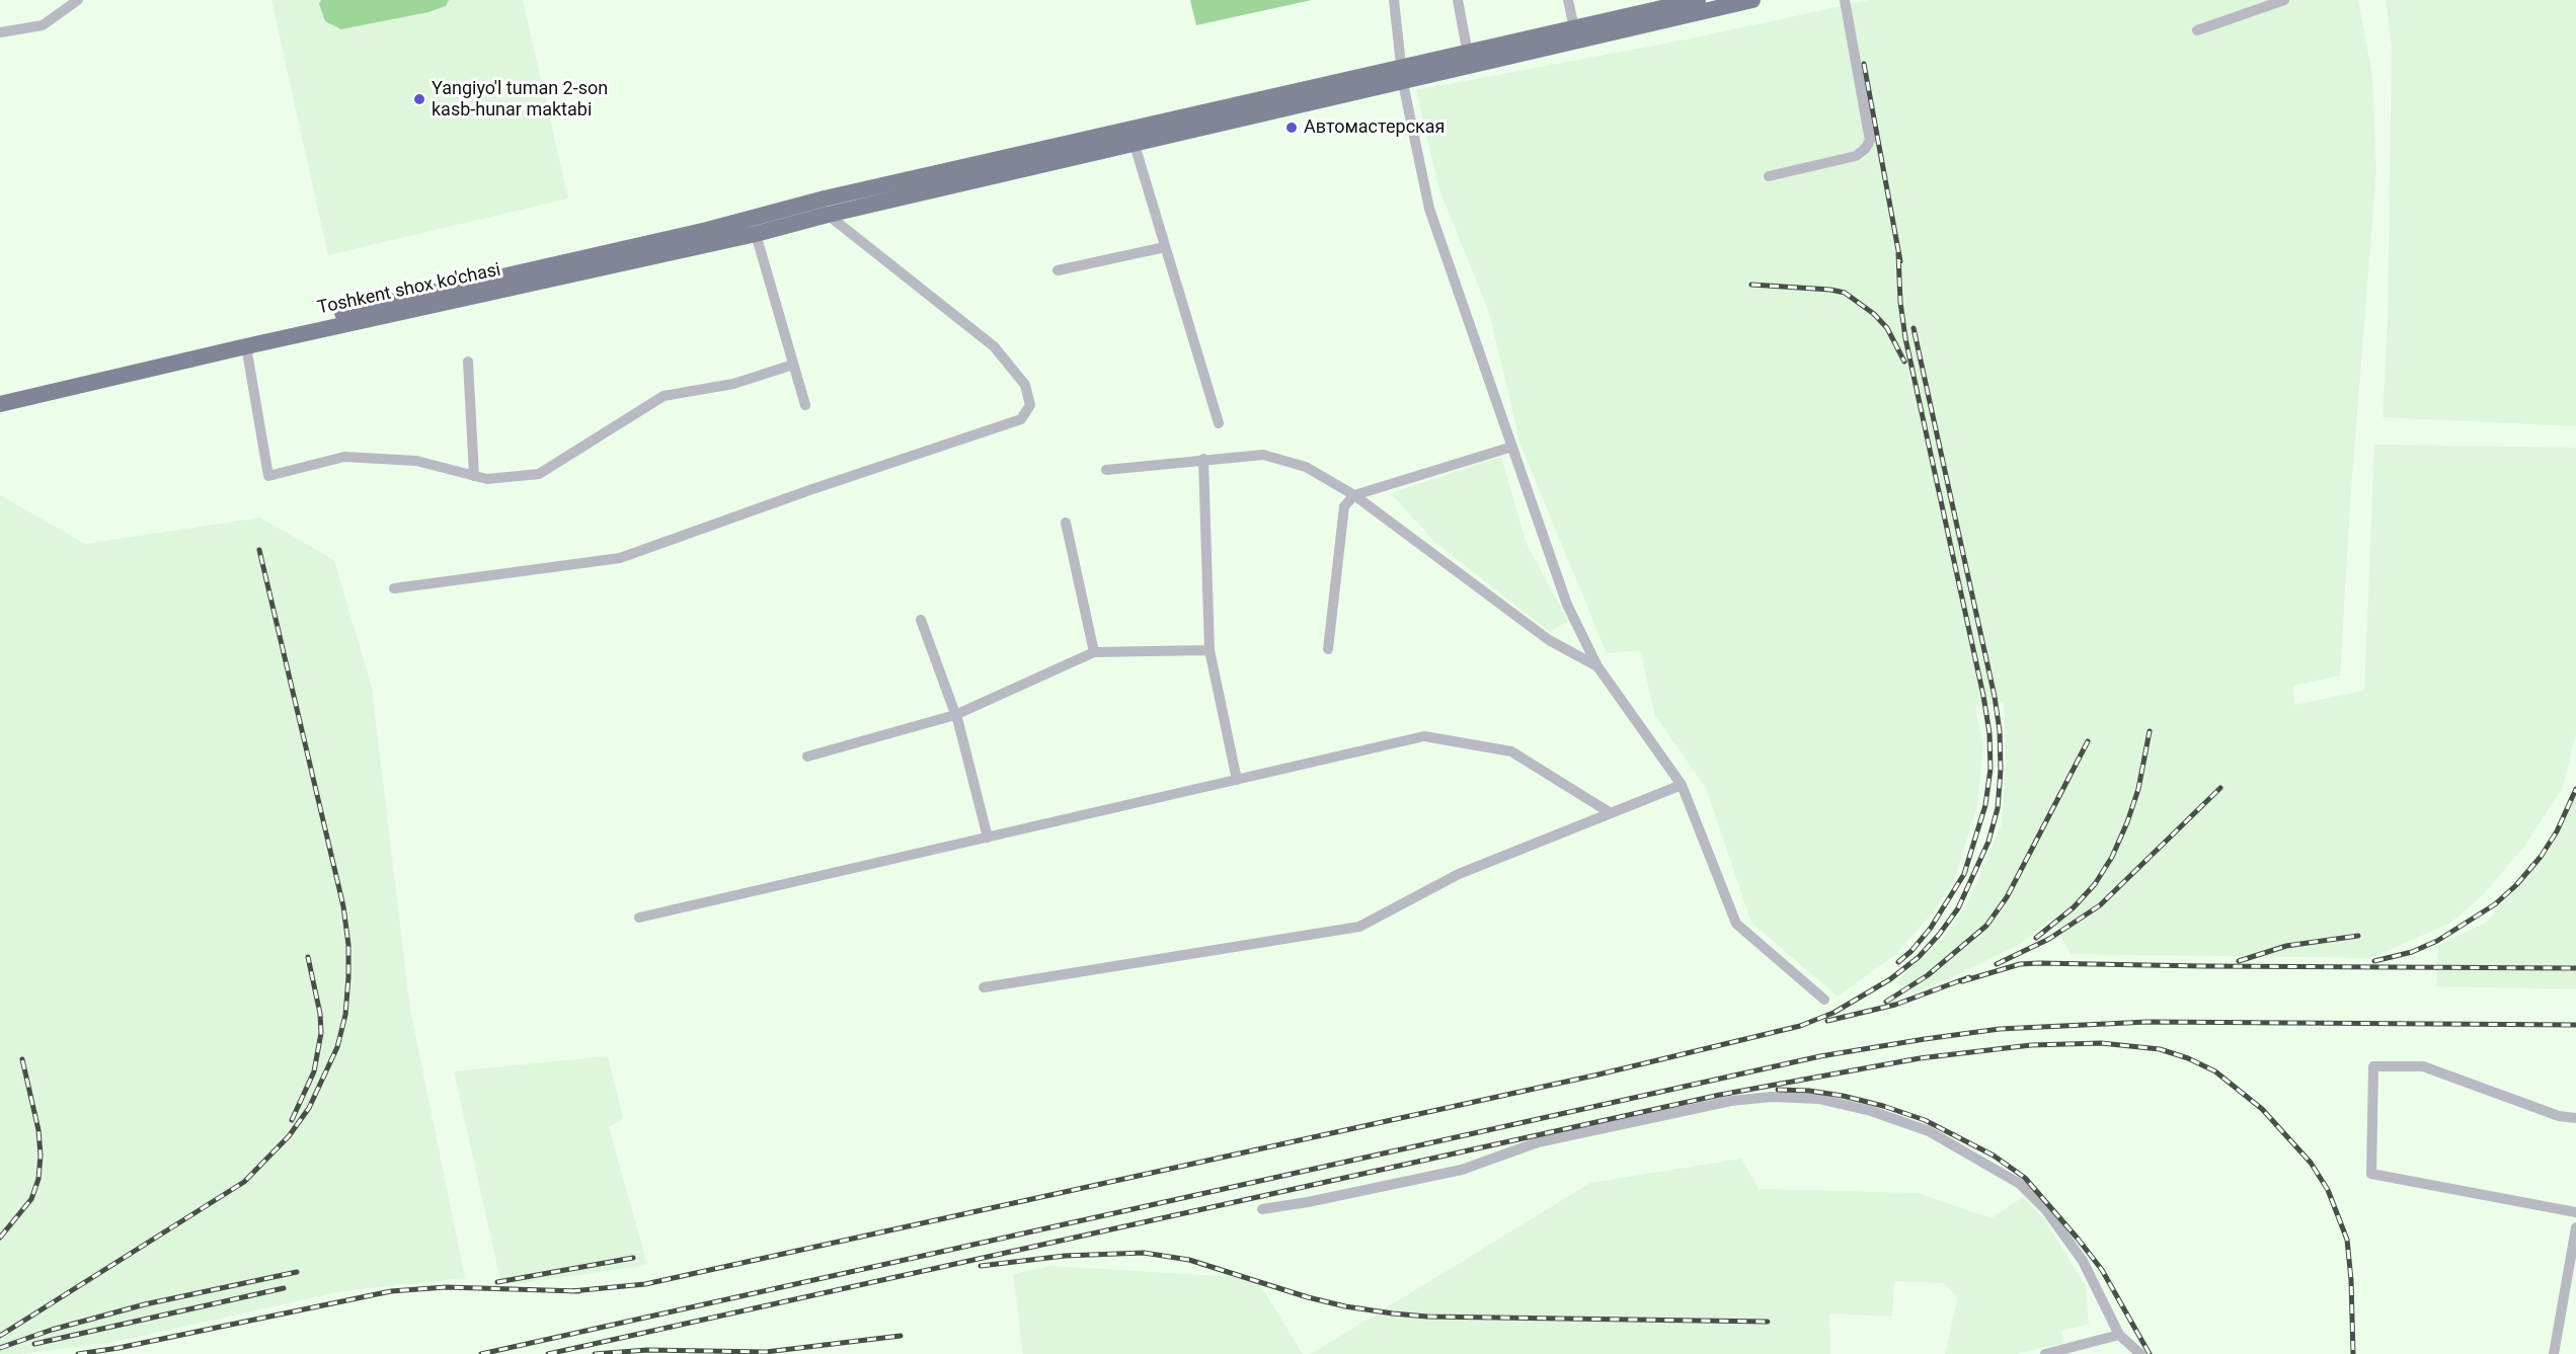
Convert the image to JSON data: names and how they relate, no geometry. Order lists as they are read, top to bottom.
{
  "streets": {
    "main road": ["Toshkent shox ko'chasi"]
  },
  "places": ["Yangiyo'l tuman 2-son kasb-hunar maktabi", "Автомастерская"]
}
